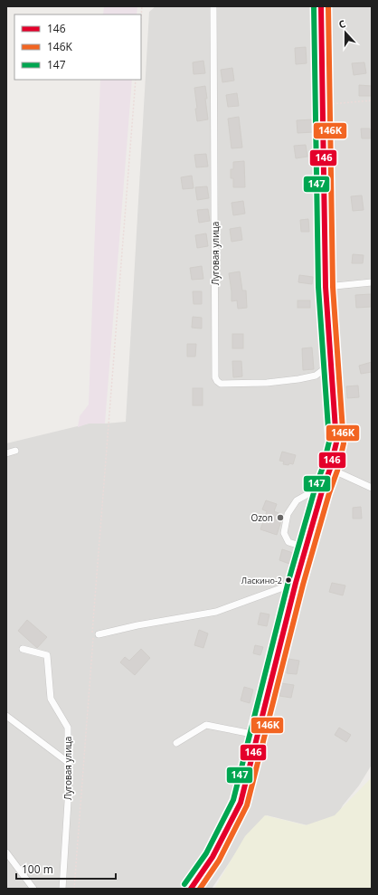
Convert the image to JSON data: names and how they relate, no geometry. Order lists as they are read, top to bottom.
{
  "streets": {
    "street": ["Луговая улица"]
  },
  "places": ["Ozon", "Ласкино-2"],
  "lines": ["transit line 146", "transit line 146K", "transit line 147"],
  "legend": ["146", "146K", "147"],
  "scale_bar": "100 m",
  "north": "top"
}
